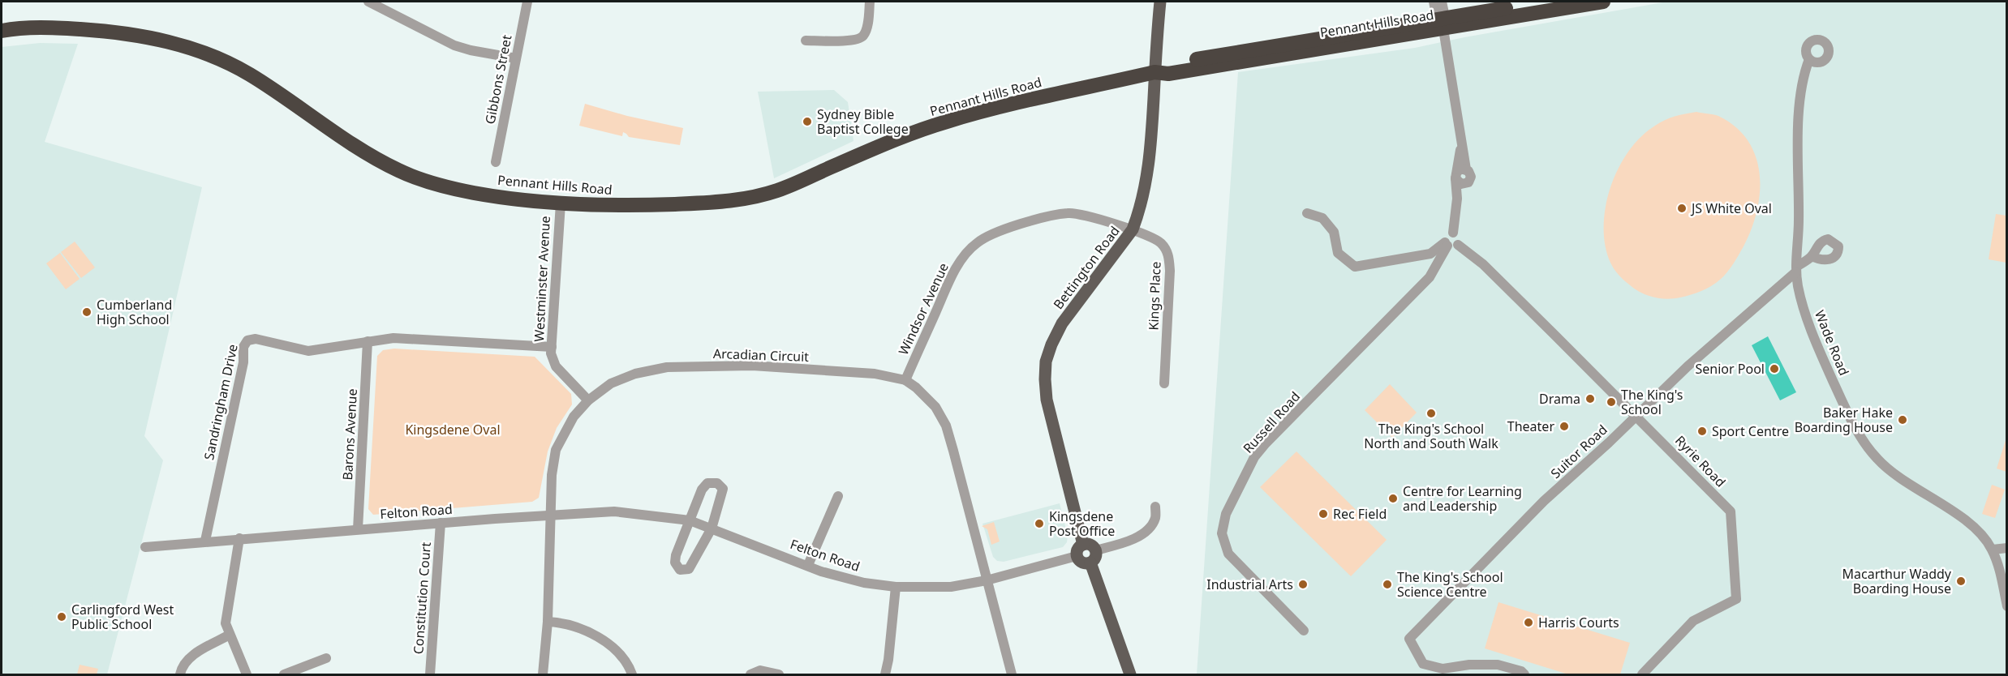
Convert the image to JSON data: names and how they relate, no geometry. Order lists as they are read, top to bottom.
{
  "streets": {
    "highway": ["Pennant Hills Road"],
    "main road": ["Bettington Road"],
    "street": [
      "Gibbons Street",
      "Westminster Avenue",
      "Kings Place",
      "Windsor Avenue",
      "Wade Road",
      "Arcadian Circuit",
      "Sandringham Drive",
      "Russell Road",
      "Barons Avenue",
      "Suitor Road",
      "Ryrie Road",
      "Felton Road",
      "Constitution Court"
    ]
  },
  "crossings": [
    ["Pennant Hills Road", "Bettington Road"],
    ["Pennant Hills Road", "Westminster Avenue"],
    ["Bettington Road", "Kings Place"],
    ["Bettington Road", "Windsor Avenue"],
    ["Bettington Road", "Felton Road"],
    ["Westminster Avenue", "Arcadian Circuit"],
    ["Westminster Avenue", "Sandringham Drive"],
    ["Kings Place", "Windsor Avenue"],
    ["Windsor Avenue", "Arcadian Circuit"],
    ["Wade Road", "Suitor Road"],
    ["Arcadian Circuit", "Felton Road"],
    ["Sandringham Drive", "Barons Avenue"],
    ["Sandringham Drive", "Felton Road"],
    ["Russell Road", "Ryrie Road"],
    ["Barons Avenue", "Felton Road"],
    ["Suitor Road", "Ryrie Road"],
    ["Felton Road", "Constitution Court"]
  ],
  "parks": ["Kingsdene Oval"],
  "places": [
    "Sydney Bible Baptist College",
    "JS White Oval",
    "Cumberland High School",
    "Senior Pool",
    "Drama",
    "The King's School",
    "The King's School North and South Walk",
    "Baker Hake Boarding House",
    "Theater",
    "Sport Centre",
    "Centre for Learning and Leadership",
    "Rec Field",
    "Kingsdene Post Office",
    "Macarthur Waddy Boarding House",
    "Industrial Arts",
    "The King's School Science Centre",
    "Carlingford West Public School",
    "Harris Courts"
  ]
}
